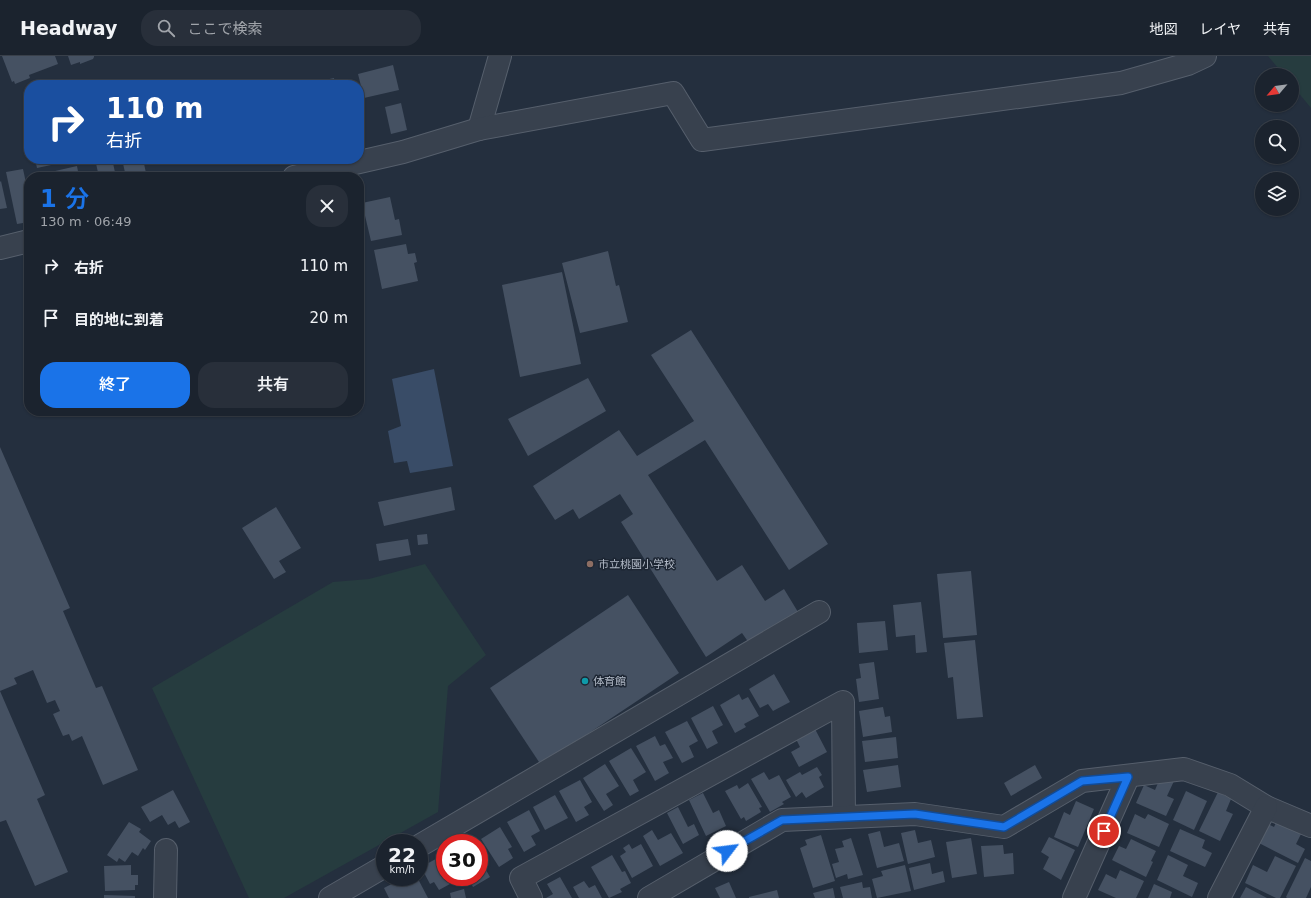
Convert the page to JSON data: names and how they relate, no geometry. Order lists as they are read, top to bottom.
{
  "places": ["市立桃園小学校", "体育館"],
  "north": "bottom left",
  "page": {
    "header": "Headway",
    "search": "ここで検索",
    "nav": ["地図", "レイヤ", "共有"],
    "turn": ["110 m", "右折"],
    "heading": ["1 分", "130 m · 06:49"],
    "list": [
      {
        "name": "右折",
        "value": "110 m"
      },
      {
        "name": "目的地に到着",
        "value": "20 m"
      }
    ],
    "buttons": ["終了", "共有"],
    "speed": "22 km/h",
    "limit": "30"
  }
}
